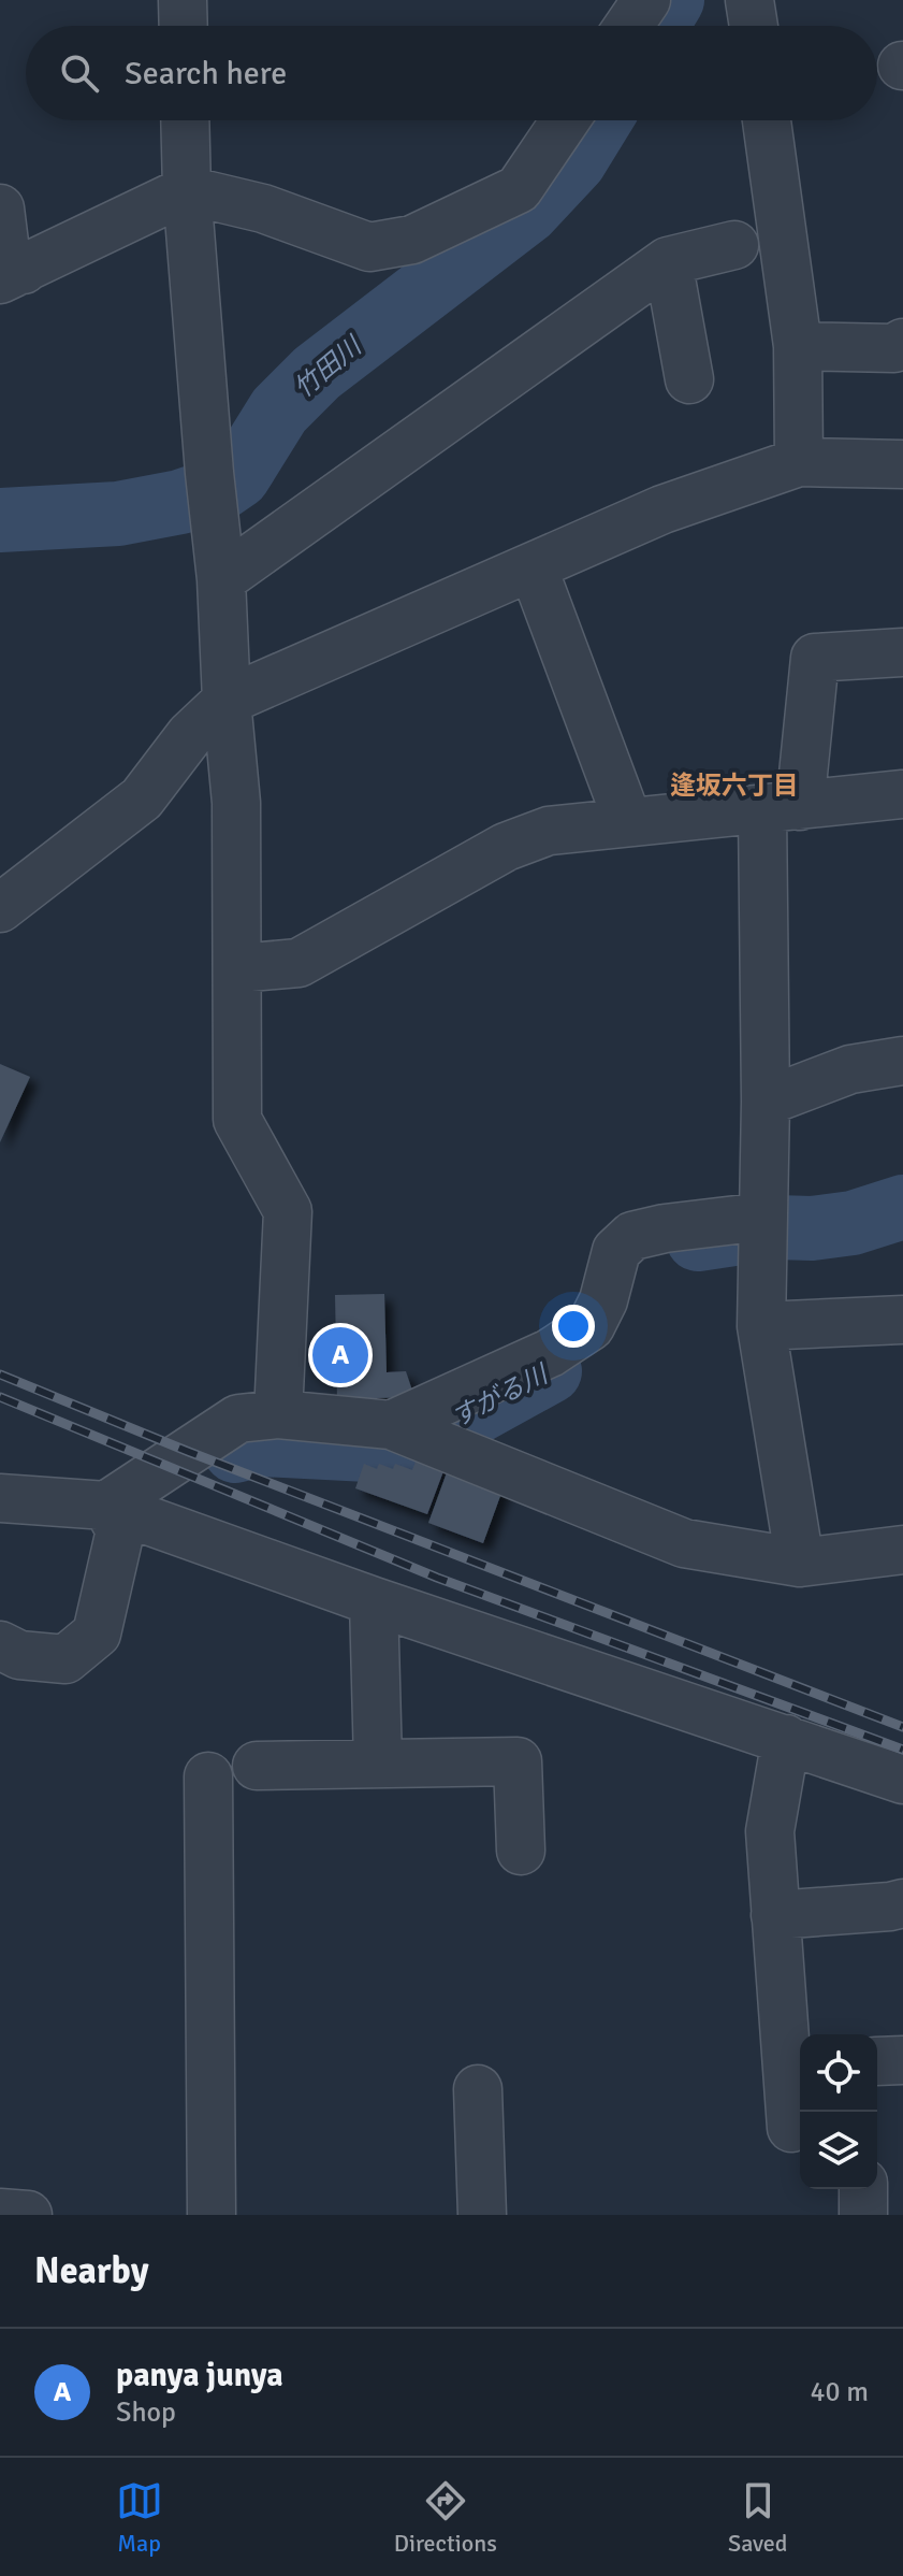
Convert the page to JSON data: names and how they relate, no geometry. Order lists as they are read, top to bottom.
{
  "districts": ["逢坂六丁目"],
  "water": ["竹田川", "すがる川"],
  "page": {
    "search": "Search here",
    "pins": "A",
    "heading": "Nearby",
    "list": [
      {
        "mark": "A",
        "name": "panya junya",
        "note": "Shop",
        "value": "40 m"
      }
    ],
    "nav": ["Map", "Directions", "Saved"]
  }
}
